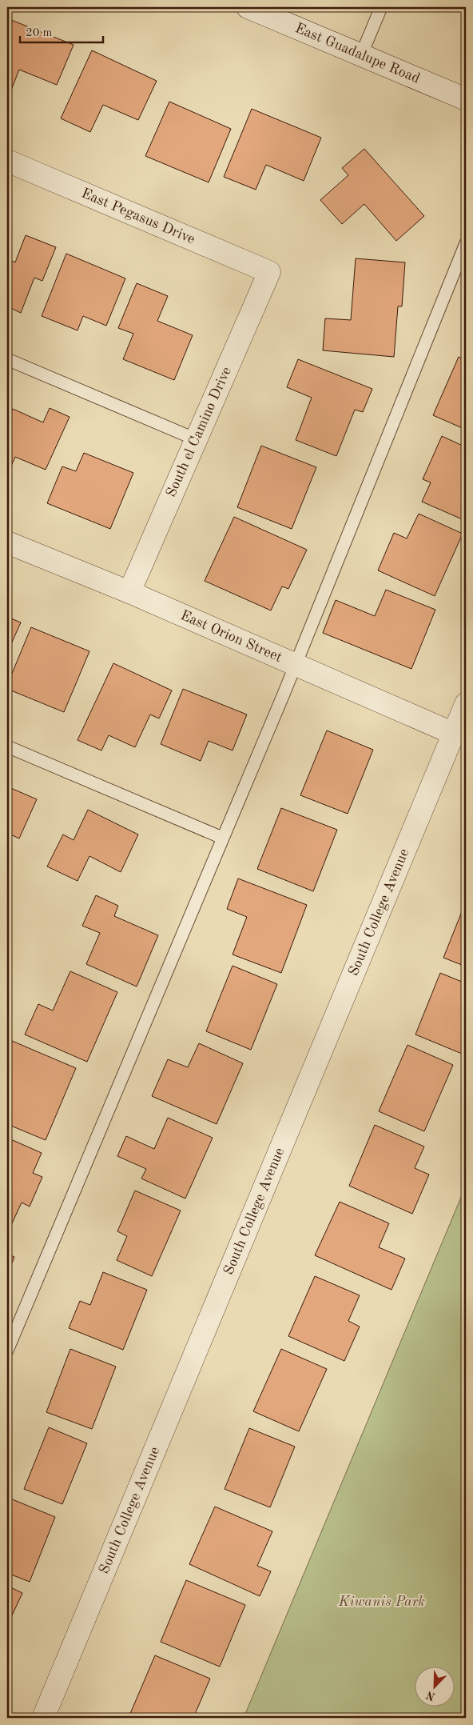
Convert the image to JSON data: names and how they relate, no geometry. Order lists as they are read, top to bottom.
{
  "streets": {
    "street": [
      "East Guadalupe Road",
      "East Pegasus Drive",
      "South el Camino Drive",
      "East Orion Street",
      "South College Avenue"
    ]
  },
  "crossings": [
    ["East Pegasus Drive", "South el Camino Drive"],
    ["South el Camino Drive", "East Orion Street"],
    ["East Orion Street", "South College Avenue"]
  ],
  "parks": ["Kiwanis Park"],
  "scale_bar": "20 m",
  "north": "bottom left"
}
